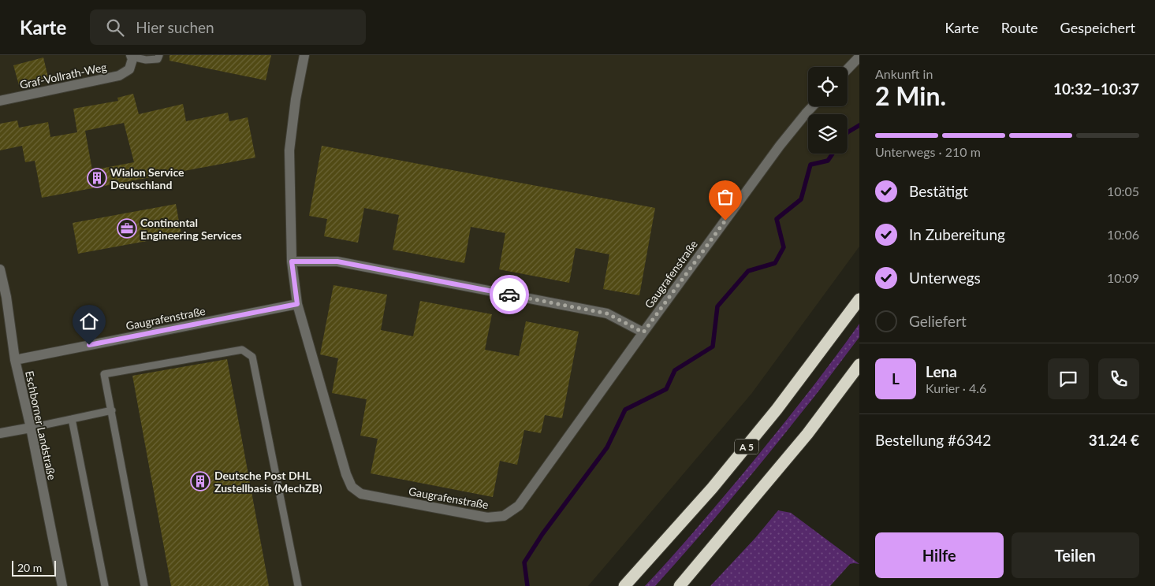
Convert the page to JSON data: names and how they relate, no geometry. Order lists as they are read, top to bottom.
{
  "streets": {
    "highway": ["A 5"],
    "street": ["Graf-Vollrath-Weg", "Gaugrafenstraße", "Eschborner Landstraße"]
  },
  "crossings": [
    ["Gaugrafenstraße", "Eschborner Landstraße"]
  ],
  "places": {
    "building": ["Wialon Service Deutschland", "Deutsche Post DHL Zustellbasis (MechZB)"],
    "office": ["Continental Engineering Services"]
  },
  "scale_bar": "20 m",
  "page": {
    "header": "Karte",
    "search": "Hier suchen",
    "nav": ["Karte", "Route", "Gespeichert"],
    "heading": ["2 Min.", "Ankunft in", "10:32–10:37"],
    "panel": [
      "Lena",
      "Kurier · 4.6",
      "Bestellung #6342",
      "31.24 €"
    ],
    "bar": "Unterwegs · 210 m",
    "list": [
      ["Bestätigt", "10:05"],
      ["In Zubereitung", "10:06"],
      ["Unterwegs", "10:09"],
      "Geliefert"
    ],
    "round": "L",
    "buttons": ["Hilfe", "Teilen"],
    "scale": "20 m"
  }
}
